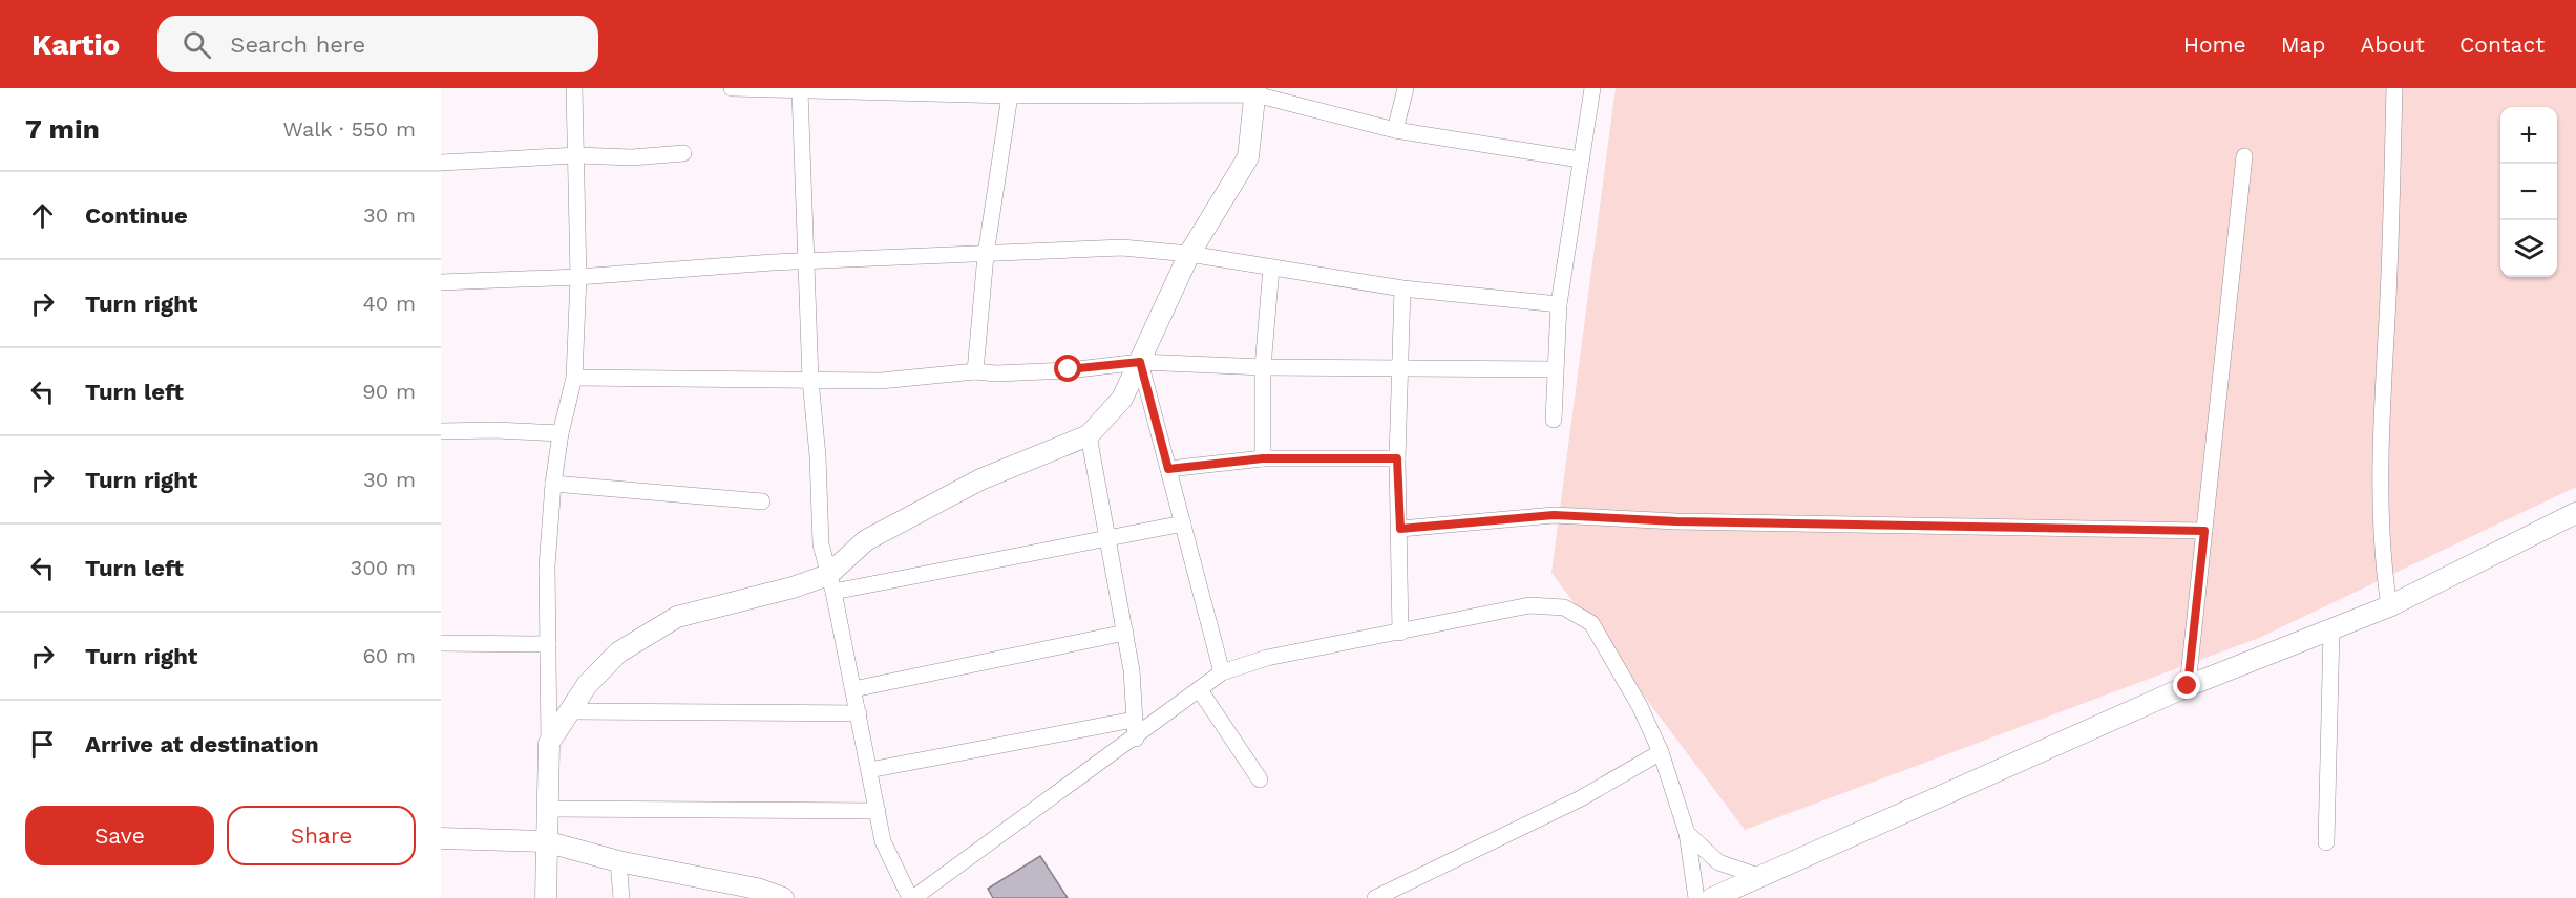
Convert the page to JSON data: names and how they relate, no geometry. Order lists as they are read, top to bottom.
{
  "page": {
    "header": "Kartio",
    "search": "Search here",
    "nav": [
      "Home",
      "Map",
      "About",
      "Contact"
    ],
    "heading": ["7 min", "Walk · 550 m"],
    "map_buttons": ["+", "−"],
    "list": [
      ["Continue", "30 m"],
      ["Turn right", "40 m"],
      ["Turn left", "90 m"],
      ["Turn right", "30 m"],
      ["Turn left", "300 m"],
      ["Turn right", "60 m"],
      "Arrive at destination"
    ],
    "buttons": ["Save", "Share"]
  }
}
